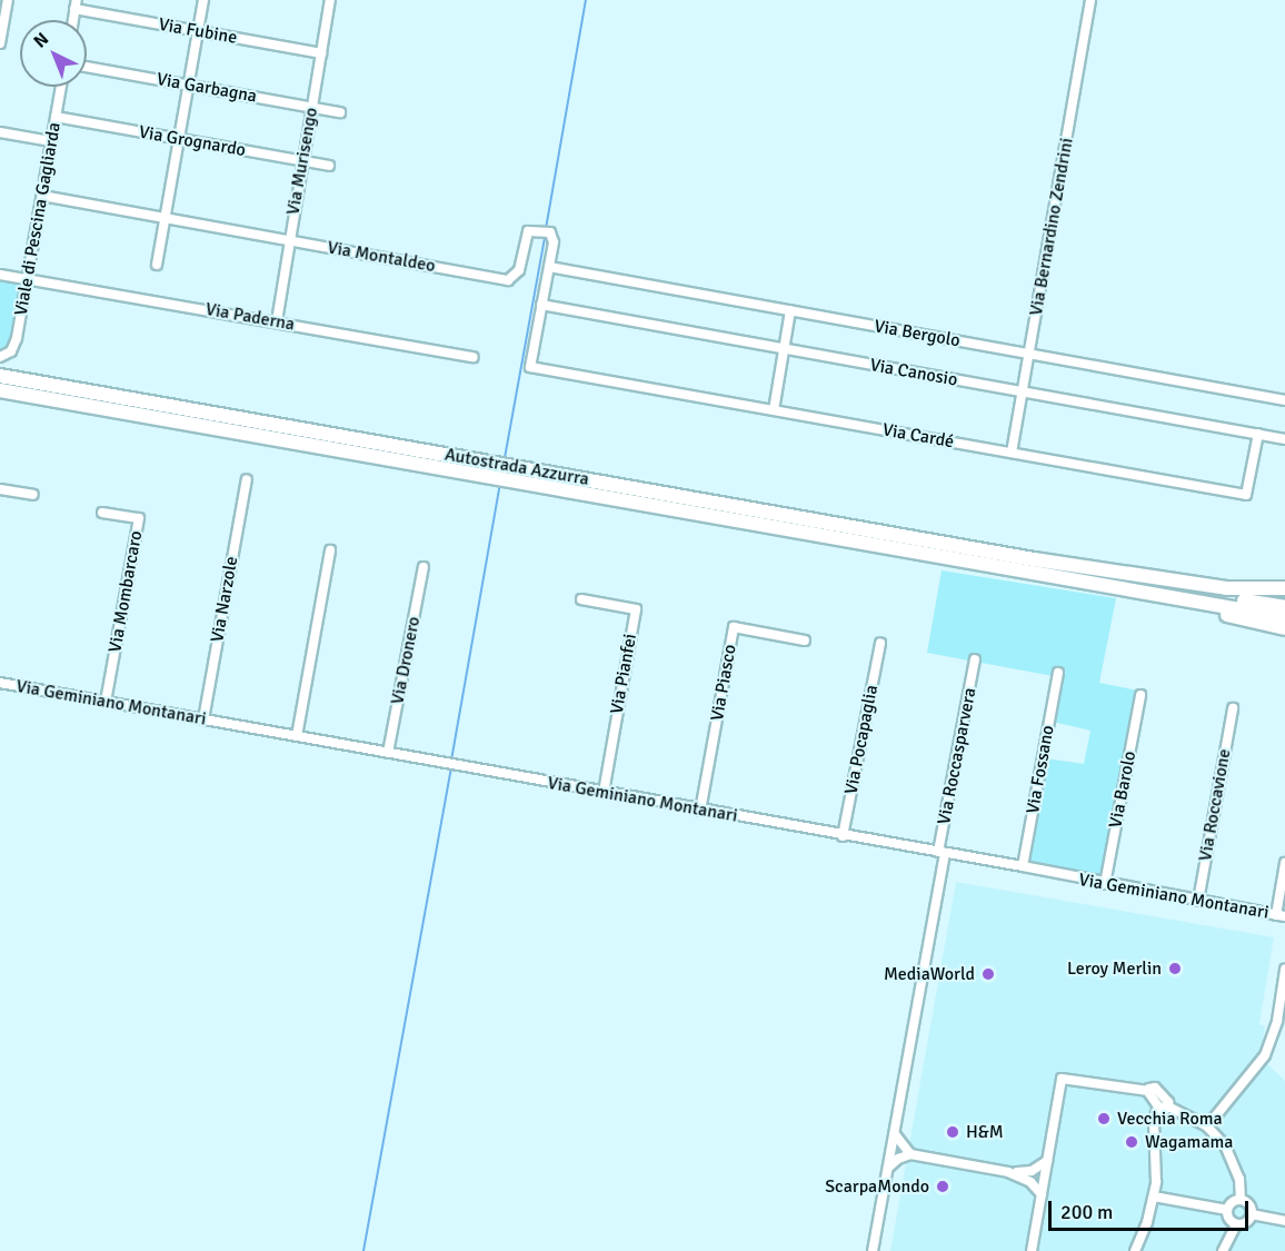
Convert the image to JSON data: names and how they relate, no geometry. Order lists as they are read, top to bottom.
{
  "streets": {
    "highway": ["Autostrada Azzurra"],
    "street": [
      "Via Fubine",
      "Via Garbagna",
      "Via Grognardo",
      "Via Murisengo",
      "Viale di Pescina Gagliarda",
      "Via Bernardino Zendrini",
      "Via Montaldeo",
      "Via Paderna",
      "Via Bergolo",
      "Via Canosio",
      "Via Cardé",
      "Via Mombarcaro",
      "Via Narzole",
      "Via Dronero",
      "Via Pianfei",
      "Via Piasco",
      "Via Geminiano Montanari",
      "Via Pocapaglia",
      "Via Roccasparvera",
      "Via Fossano",
      "Via Barolo",
      "Via Roccavione"
    ]
  },
  "crossings": [
    ["Via Fubine", "Via Murisengo"],
    ["Via Garbagna", "Via Murisengo"],
    ["Via Grognardo", "Via Murisengo"],
    ["Via Grognardo", "Viale di Pescina Gagliarda"],
    ["Via Murisengo", "Via Montaldeo"],
    ["Via Murisengo", "Via Paderna"],
    ["Viale di Pescina Gagliarda", "Via Montaldeo"],
    ["Viale di Pescina Gagliarda", "Via Paderna"],
    ["Via Bernardino Zendrini", "Via Bergolo"],
    ["Via Bernardino Zendrini", "Via Canosio"],
    ["Via Bernardino Zendrini", "Via Cardé"],
    ["Via Montaldeo", "Via Bergolo"],
    ["Via Montaldeo", "Via Canosio"],
    ["Via Montaldeo", "Via Cardé"],
    ["Via Canosio", "Via Cardé"],
    ["Via Mombarcaro", "Via Geminiano Montanari"],
    ["Via Narzole", "Via Geminiano Montanari"],
    ["Via Dronero", "Via Geminiano Montanari"],
    ["Via Pianfei", "Via Geminiano Montanari"],
    ["Via Piasco", "Via Geminiano Montanari"],
    ["Via Geminiano Montanari", "Via Pocapaglia"],
    ["Via Geminiano Montanari", "Via Roccasparvera"],
    ["Via Geminiano Montanari", "Via Fossano"],
    ["Via Geminiano Montanari", "Via Barolo"],
    ["Via Geminiano Montanari", "Via Roccavione"]
  ],
  "places": [
    "Leroy Merlin",
    "MediaWorld",
    "Vecchia Roma",
    "H&M",
    "Wagamama",
    "ScarpaMondo"
  ],
  "scale_bar": "200 m",
  "north": "top left"
}
